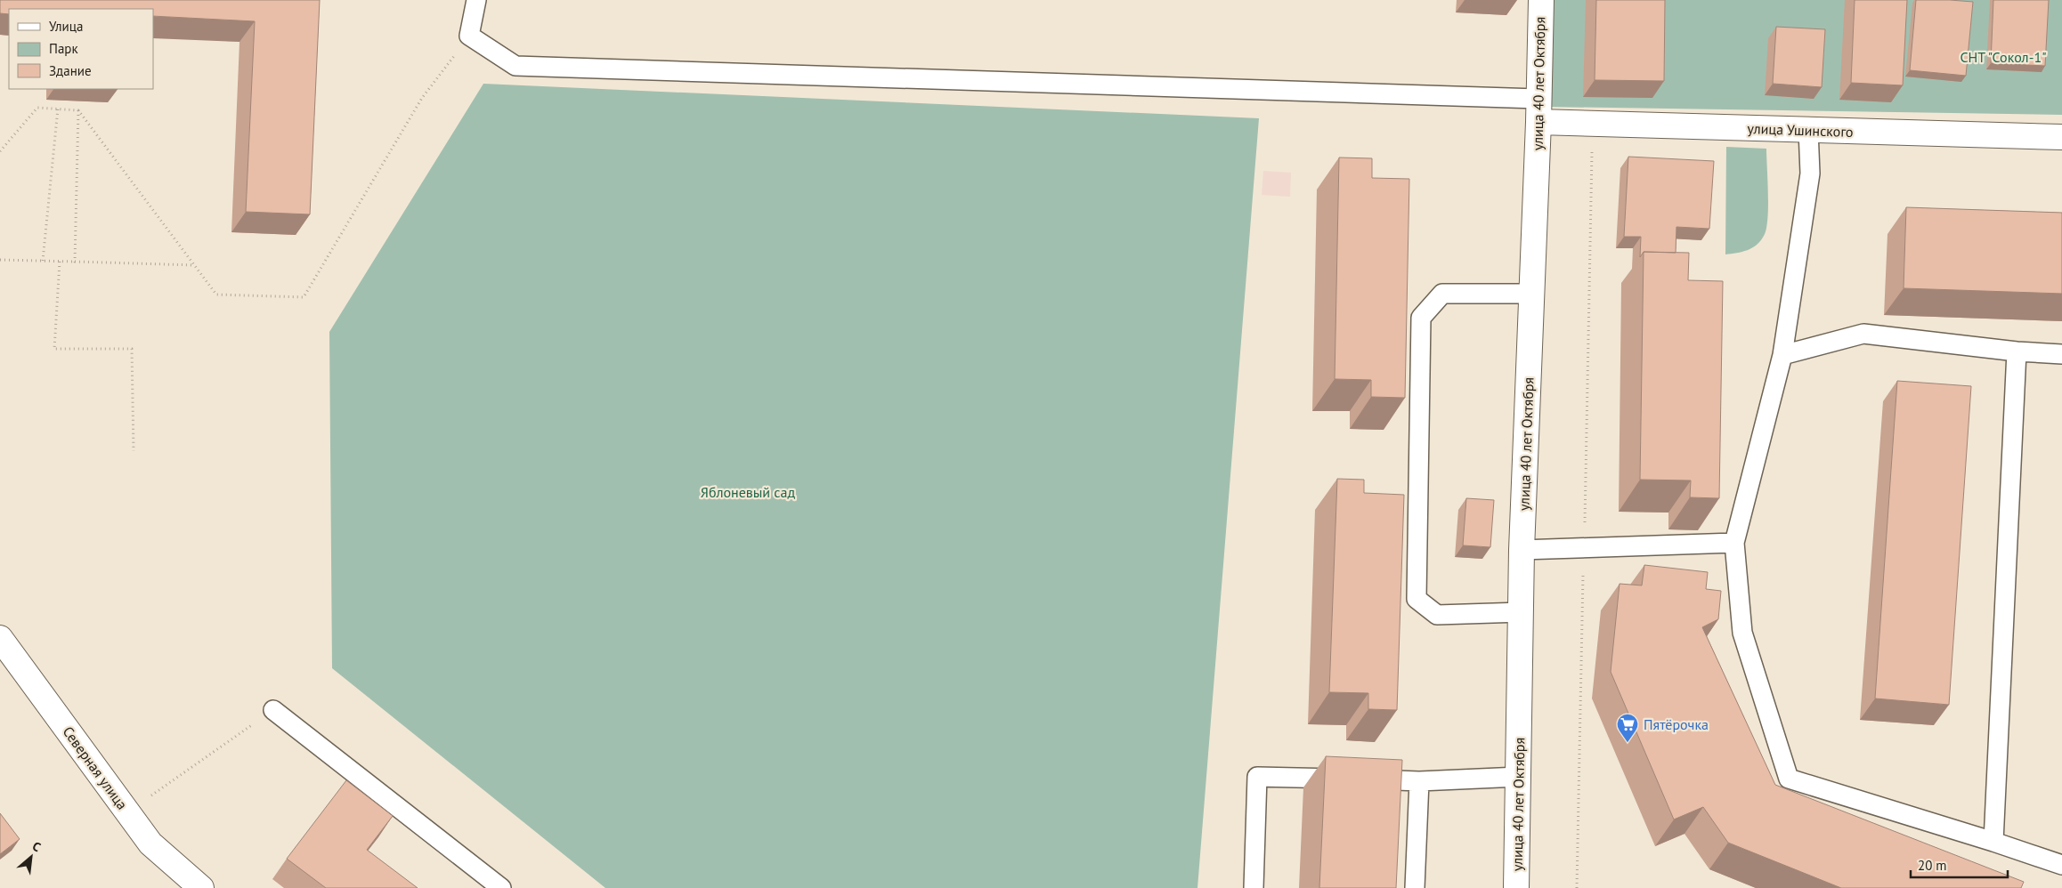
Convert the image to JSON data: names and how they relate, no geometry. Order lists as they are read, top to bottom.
{
  "streets": {
    "street": ["улица 40 лет Октября", "улица Ушинского", "Северная улица"]
  },
  "crossings": [
    ["улица 40 лет Октября", "улица Ушинского"]
  ],
  "parks": ["СНТ \"Сокол-1\"", "Яблоневый сад"],
  "places": {
    "supermarket": ["Пятёрочка"]
  },
  "legend": ["Улица", "Парк", "Здание"],
  "scale_bar": "20 m",
  "north": "top right"
}
